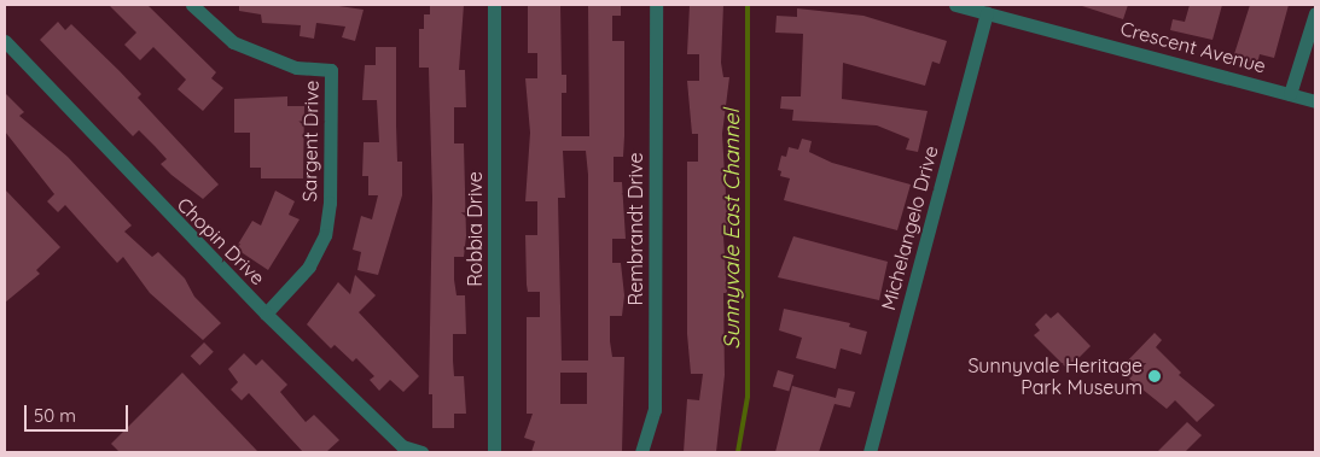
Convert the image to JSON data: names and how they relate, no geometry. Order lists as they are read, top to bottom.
{
  "streets": {
    "street": [
      "Crescent Avenue",
      "Sargent Drive",
      "Michelangelo Drive",
      "Robbia Drive",
      "Rembrandt Drive",
      "Chopin Drive"
    ]
  },
  "crossings": [
    ["Crescent Avenue", "Michelangelo Drive"],
    ["Sargent Drive", "Chopin Drive"]
  ],
  "water": ["Sunnyvale East Channel"],
  "places": ["Sunnyvale Heritage Park Museum"],
  "scale_bar": "50 m"
}
